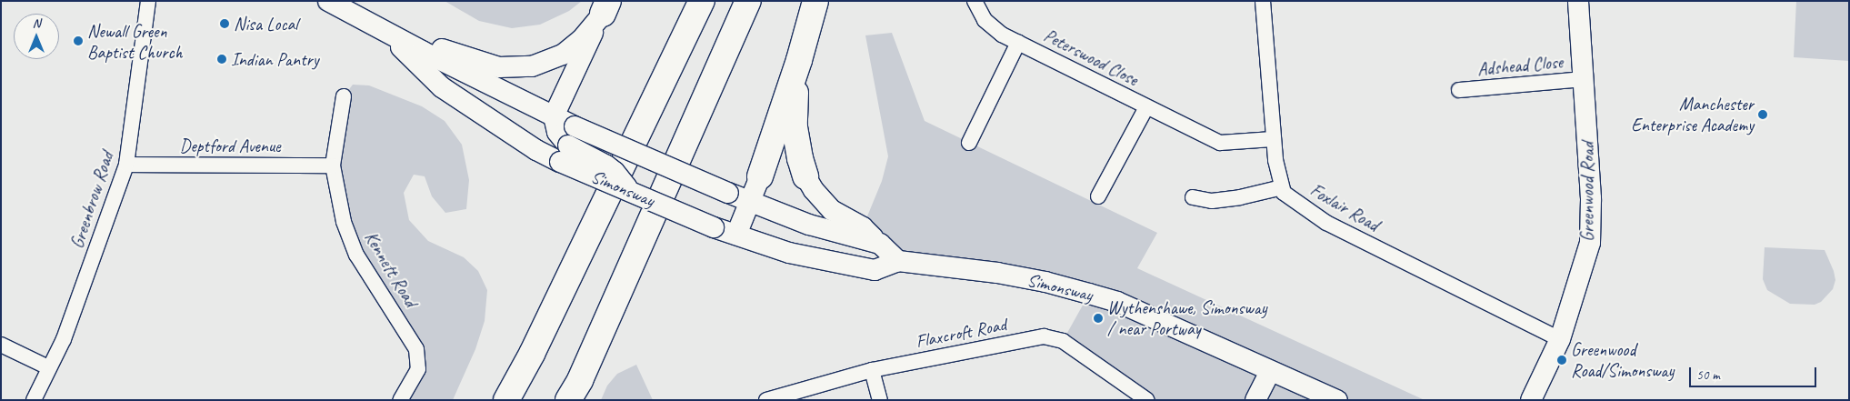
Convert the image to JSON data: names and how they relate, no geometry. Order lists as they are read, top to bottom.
{
  "streets": {
    "street": [
      "Peterswood Close",
      "Adshead Close",
      "Deptford Avenue",
      "Simonsway",
      "Greenwood Road",
      "Greenbrow Road",
      "Foxlair Road",
      "Kennett Road",
      "Flaxcroft Road"
    ]
  },
  "crossings": [
    ["Peterswood Close", "Foxlair Road"],
    ["Adshead Close", "Greenwood Road"],
    ["Deptford Avenue", "Greenbrow Road"],
    ["Deptford Avenue", "Kennett Road"],
    ["Greenwood Road", "Foxlair Road"]
  ],
  "places": [
    "Nisa Local",
    "Newall Green Baptist Church",
    "Indian Pantry",
    "Manchester Enterprise Academy",
    "Wythenshawe, Simonsway / near Portway",
    "Greenwood Road/Simonsway"
  ],
  "scale_bar": "50 m",
  "north": "top"
}
